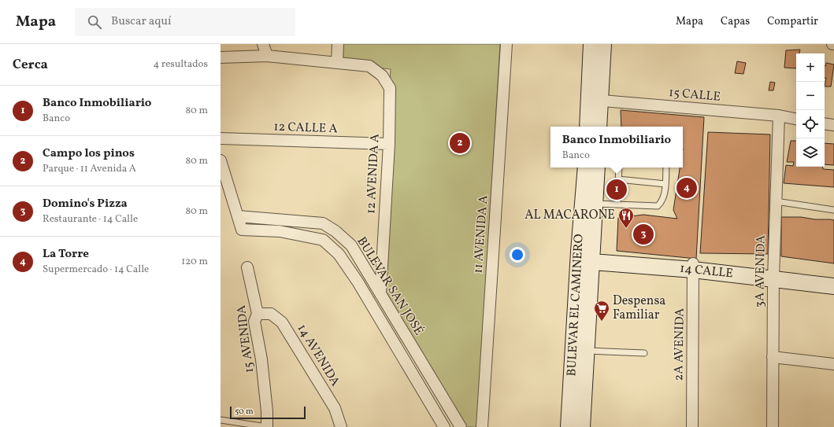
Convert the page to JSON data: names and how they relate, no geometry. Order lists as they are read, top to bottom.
{
  "streets": {
    "main road": ["14 CALLE", "BULEVAR EL CAMINERO"],
    "street": [
      "15 CALLE",
      "12 CALLE A",
      "12 AVENIDA A",
      "11 AVENIDA A",
      "3A AVENIDA",
      "BULEVAR SAN JOSÉ",
      "15 AVENIDA",
      "2A AVENIDA",
      "14 AVENIDA"
    ]
  },
  "crossings": [
    ["15 CALLE", "3A AVENIDA"],
    ["12 CALLE A", "12 AVENIDA A"],
    ["12 AVENIDA A", "BULEVAR SAN JOSÉ"],
    ["14 CALLE", "3A AVENIDA"],
    ["14 CALLE", "BULEVAR EL CAMINERO"],
    ["14 CALLE", "2A AVENIDA"],
    ["15 AVENIDA", "14 AVENIDA"]
  ],
  "places": {
    "restaurant": ["AL MACARONE"],
    "supermarket": ["Despensa Familiar"]
  },
  "scale_bar": "50 m",
  "page": {
    "header": "Mapa",
    "search": "Buscar aquí",
    "nav": ["Mapa", "Capas", "Compartir"],
    "heading": ["Cerca", "4 resultados"],
    "map_buttons": ["+", "−"],
    "list": [
      {
        "mark": "1",
        "name": "Banco Inmobiliario",
        "note": "Banco",
        "value": "80 m"
      },
      {
        "mark": "2",
        "name": "Campo los pinos",
        "note": "Parque · 11 Avenida A",
        "value": "80 m"
      },
      {
        "mark": "3",
        "name": "Domino's Pizza",
        "note": "Restaurante · 14 Calle",
        "value": "80 m"
      },
      {
        "mark": "4",
        "name": "La Torre",
        "note": "Supermercado · 14 Calle",
        "value": "120 m"
      }
    ],
    "popup": ["Banco Inmobiliario", "Banco"],
    "pins": [
      "2",
      "4",
      "1",
      "3"
    ],
    "scale": "50 m"
  }
}
